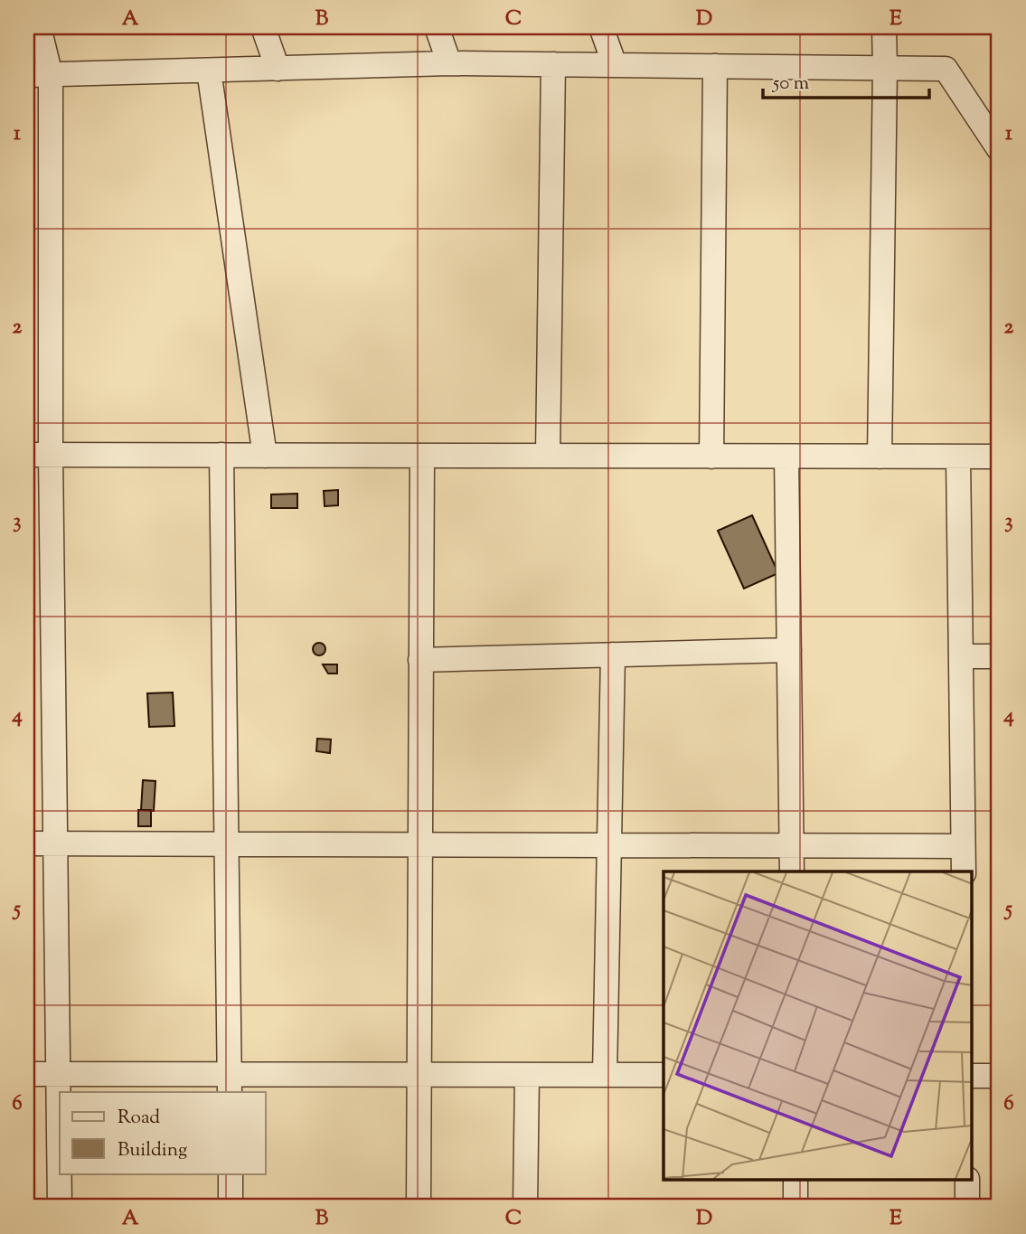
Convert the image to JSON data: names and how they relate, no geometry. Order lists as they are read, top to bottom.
{
  "legend": ["Road", "Building"],
  "scale_bar": "50 m",
  "grid": {
    "columns": [
      "A",
      "B",
      "C",
      "D",
      "E"
    ],
    "rows": [
      "1",
      "2",
      "3",
      "4",
      "5",
      "6"
    ]
  }
}
